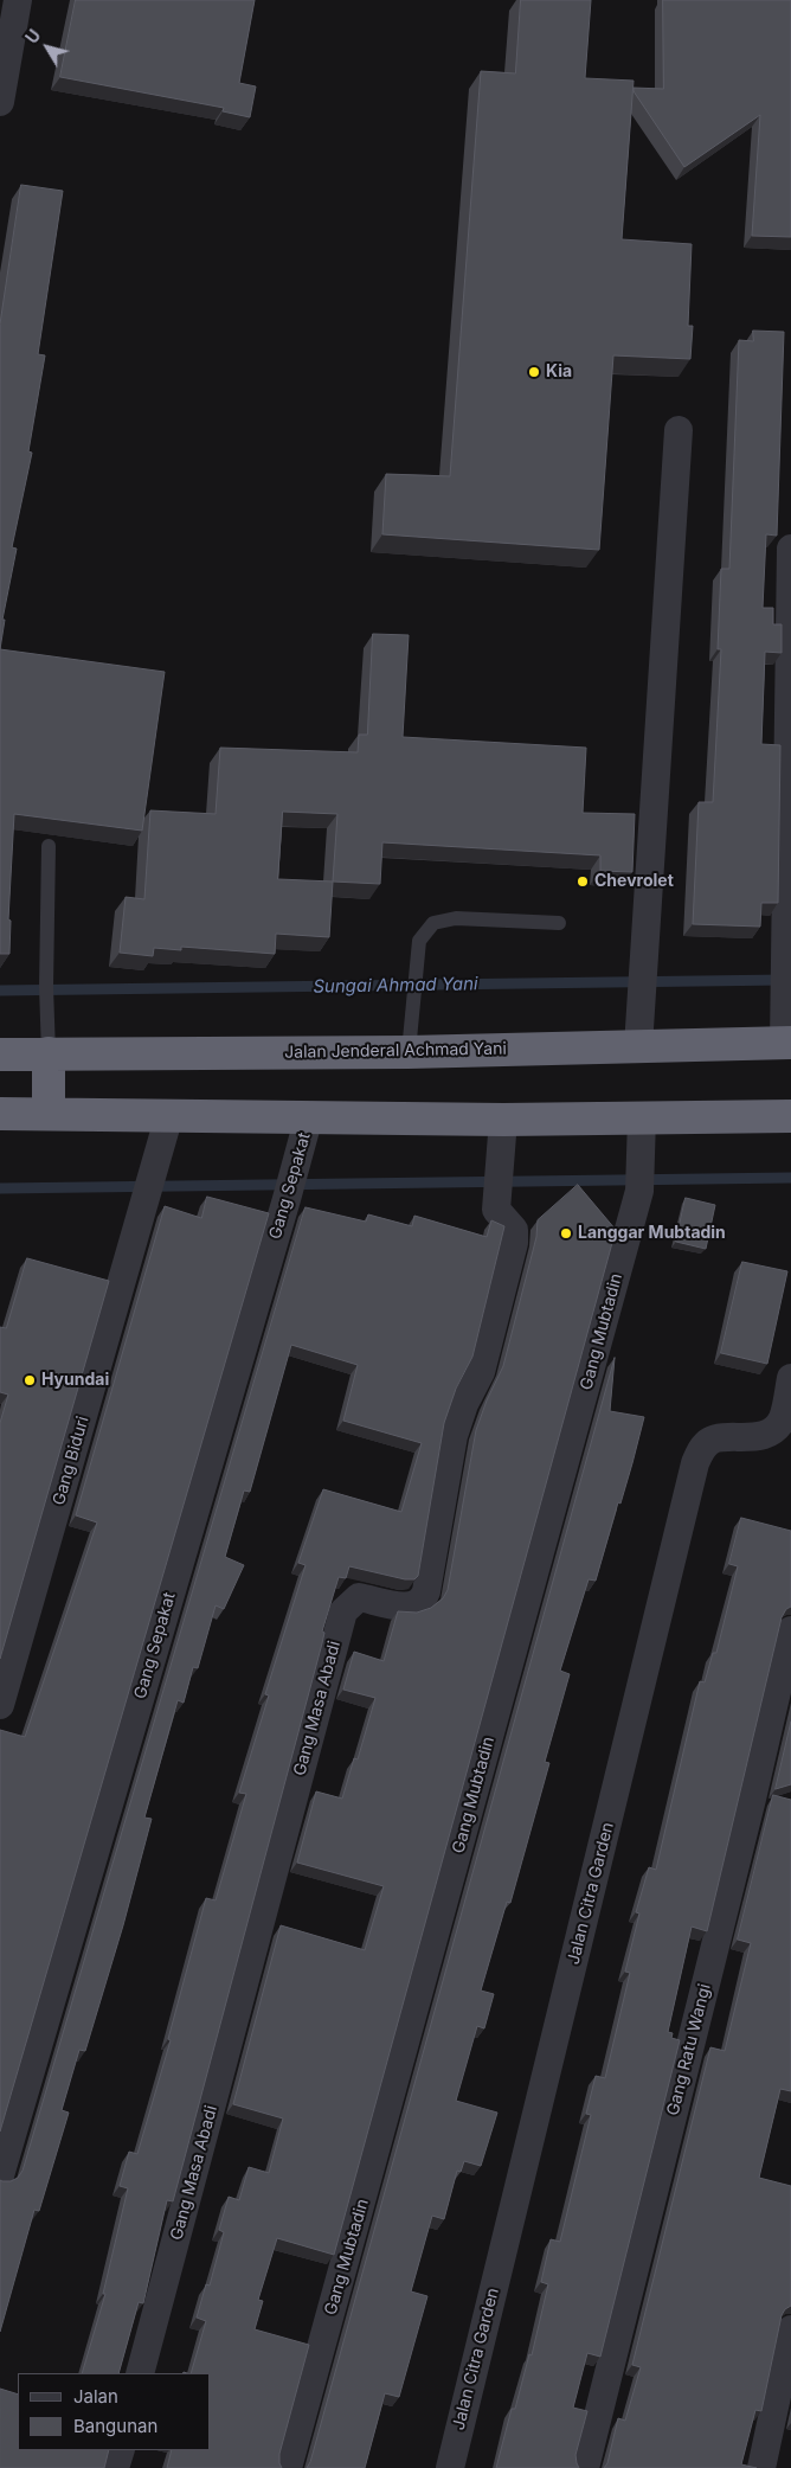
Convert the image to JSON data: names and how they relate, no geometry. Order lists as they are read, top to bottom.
{
  "streets": {
    "highway": ["Jalan Jenderal Achmad Yani"],
    "street": [
      "Gang Sepakat",
      "Gang Mubtadin",
      "Gang Biduri",
      "Gang Masa Abadi",
      "Jalan Citra Garden",
      "Gang Ratu Wangi"
    ]
  },
  "water": ["Sungai Ahmad Yani"],
  "places": [
    "Kia",
    "Chevrolet",
    "Langgar Mubtadin",
    "Hyundai"
  ],
  "legend": ["Jalan", "Bangunan"],
  "north": "top left"
}
